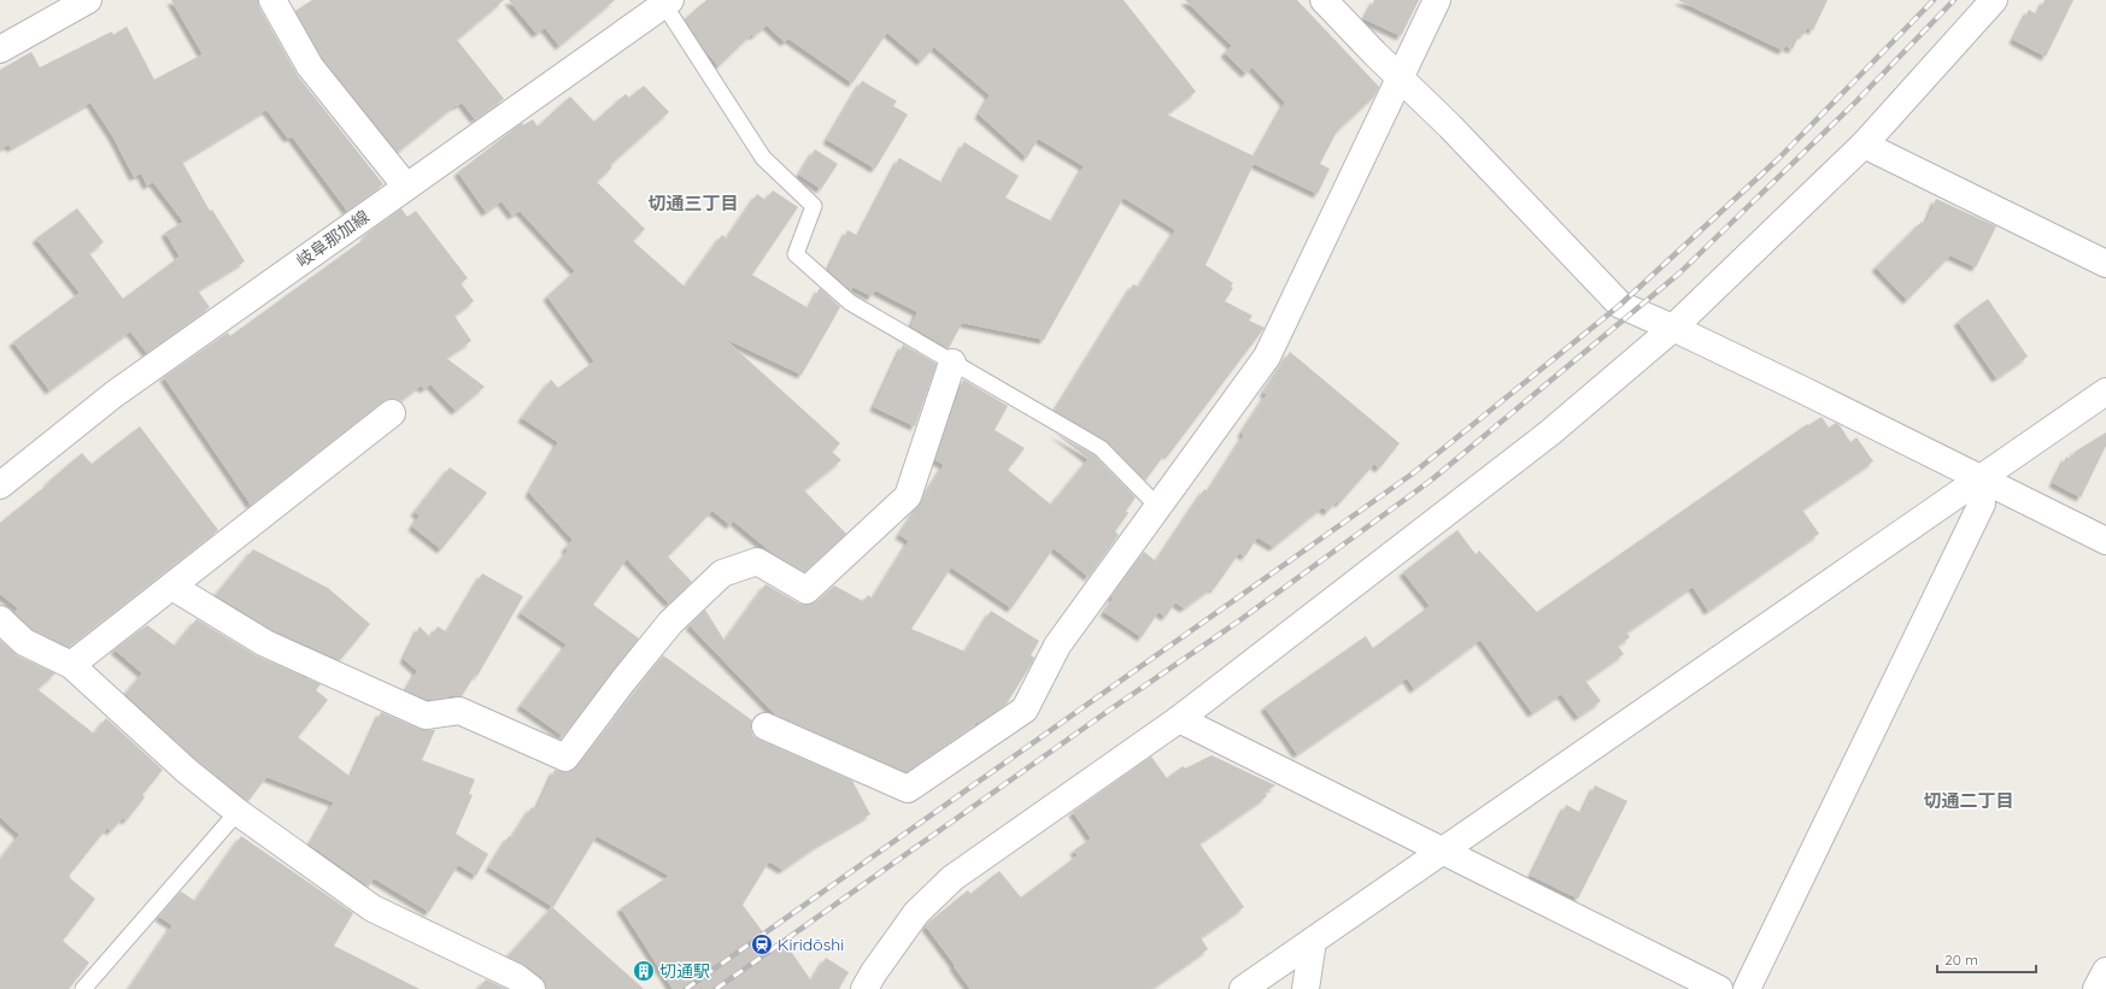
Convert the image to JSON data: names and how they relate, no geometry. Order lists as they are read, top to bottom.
{
  "streets": {
    "street": ["岐阜那加線"]
  },
  "districts": ["切通三丁目", "切通二丁目"],
  "places": {
    "station": ["Kiridōshi"],
    "building": ["切通駅"]
  },
  "scale_bar": "20 m"
}
